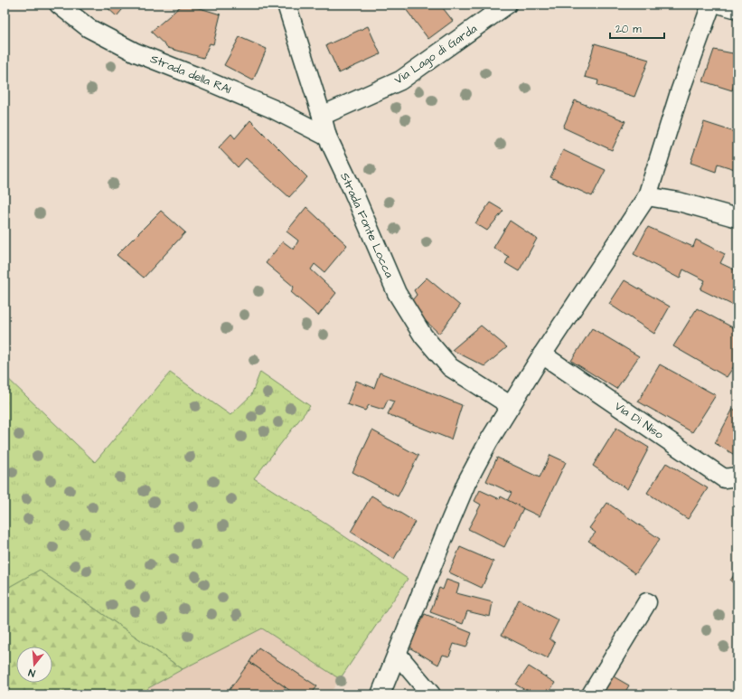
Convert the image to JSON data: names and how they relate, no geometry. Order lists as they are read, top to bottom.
{
  "streets": {
    "street": [
      "Via Lago di Garda",
      "Strada della RAI",
      "Strada Fonte Locca",
      "Via Di Niso"
    ]
  },
  "crossings": [
    ["Via Lago di Garda", "Strada Fonte Locca"],
    ["Strada della RAI", "Strada Fonte Locca"]
  ],
  "scale_bar": "20 m",
  "north": "bottom"
}
